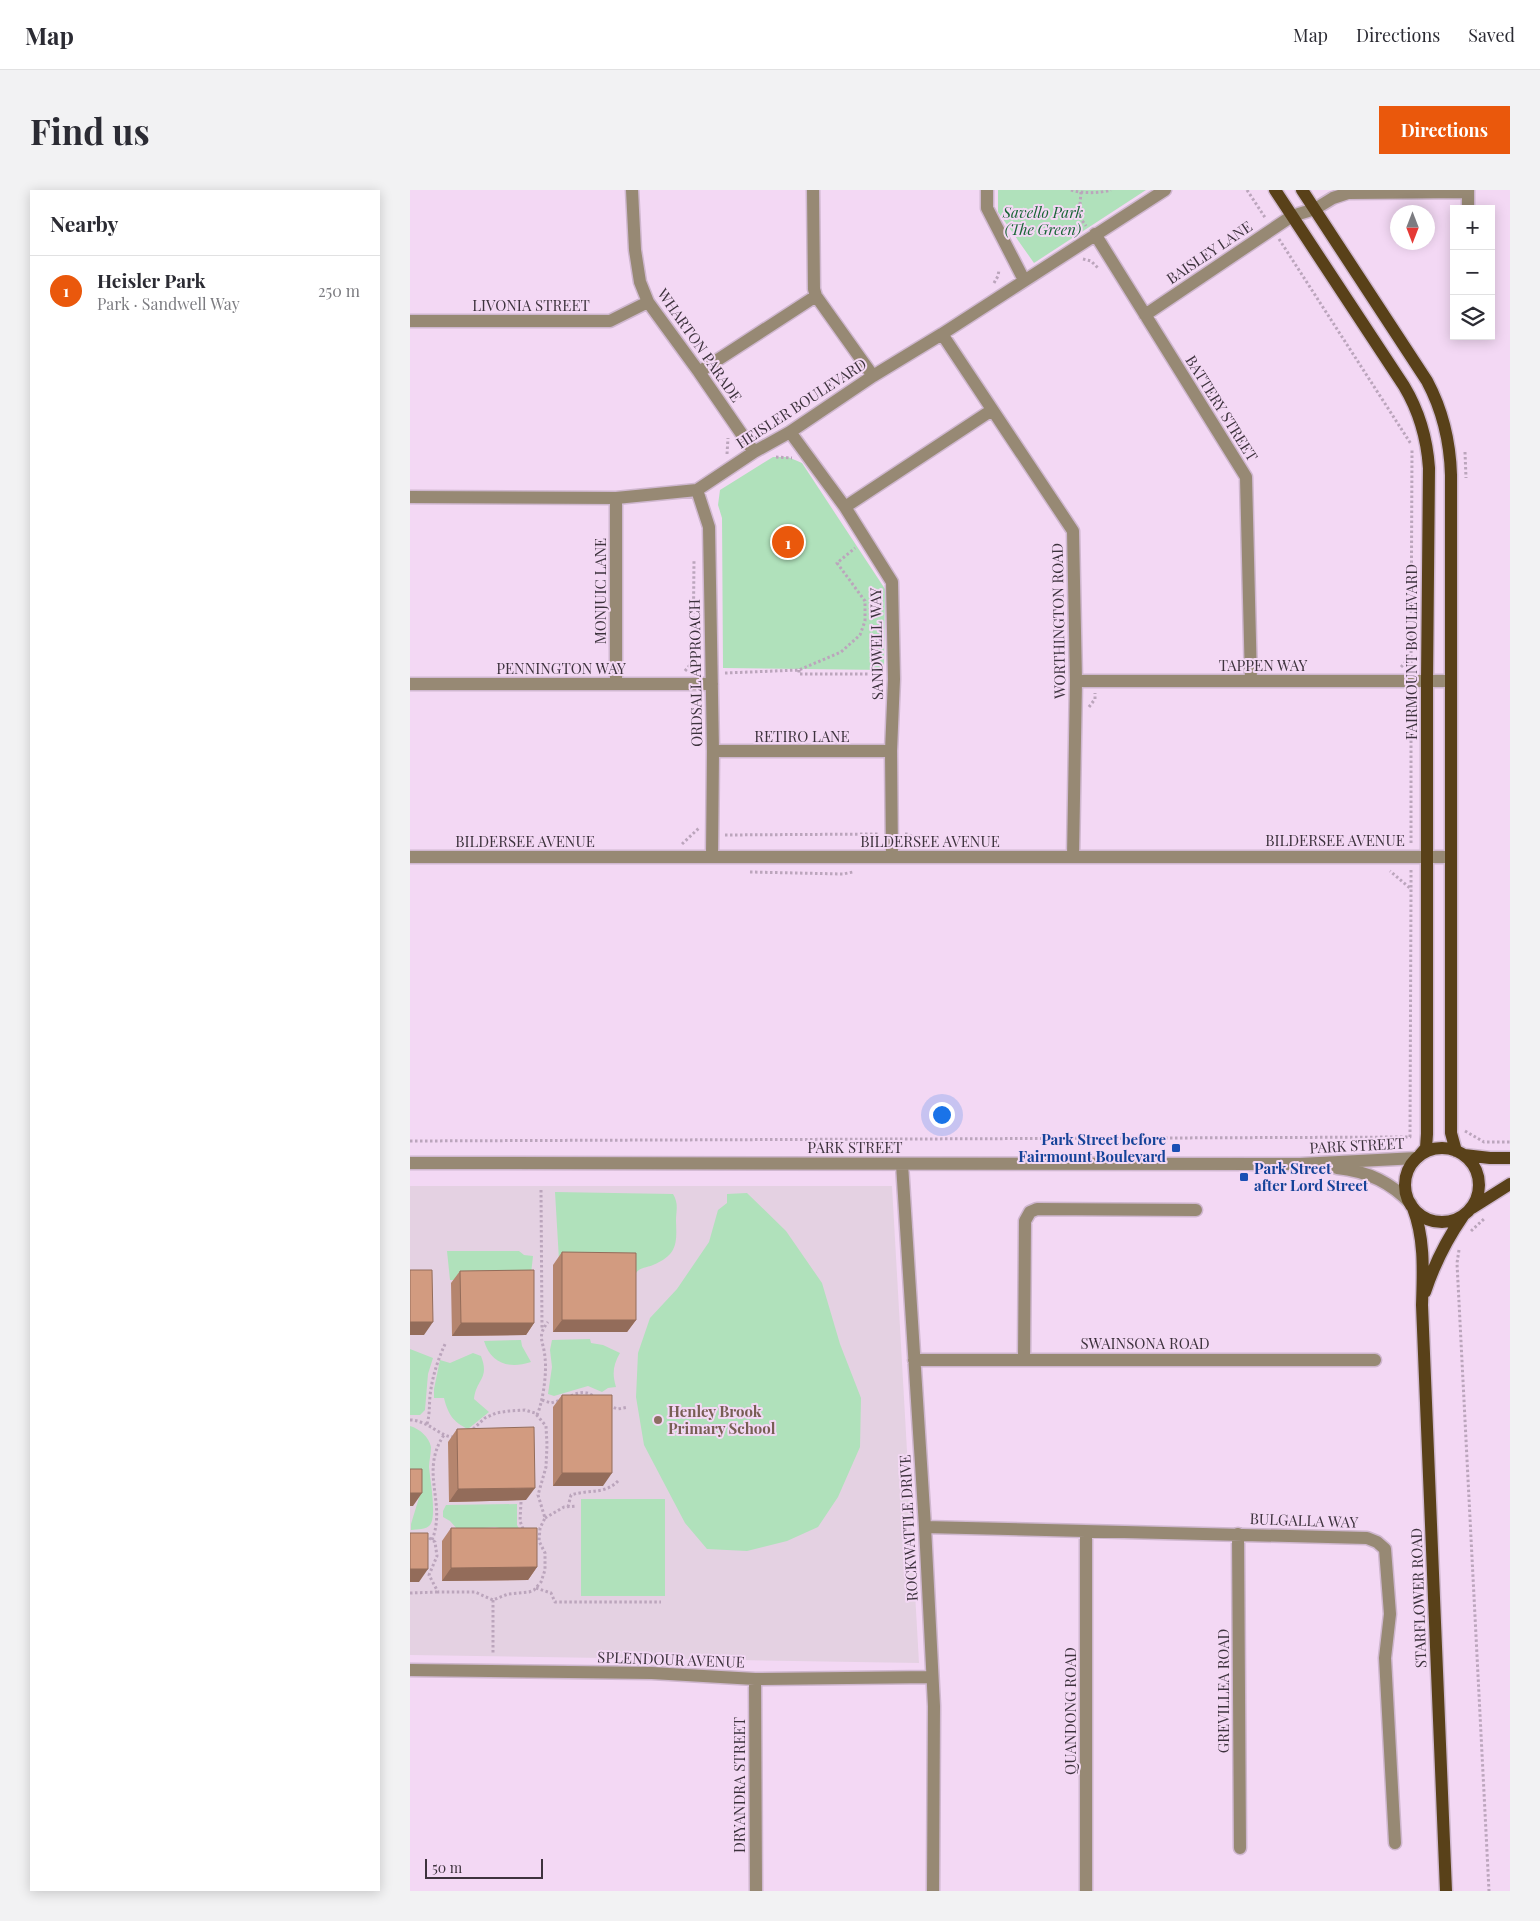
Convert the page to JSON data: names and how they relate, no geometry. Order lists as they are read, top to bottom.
{
  "streets": {
    "main road": ["FAIRMOUNT BOULEVARD", "STARFLOWER ROAD"],
    "street": [
      "BAISLEY LANE",
      "LIVONIA STREET",
      "WHARTON PARADE",
      "HEISLER BOULEVARD",
      "BATTERY STREET",
      "MONJUIC LANE",
      "WORTHINGTON ROAD",
      "SANDWELL WAY",
      "TAPPEN WAY",
      "PENNINGTON WAY",
      "ORDSALL APPROACH",
      "RETIRO LANE",
      "BILDERSEE AVENUE",
      "PARK STREET",
      "SWAINSONA ROAD",
      "BULGALLA WAY",
      "ROCKWATTLE DRIVE",
      "SPLENDOUR AVENUE",
      "GREVILLEA ROAD",
      "QUANDONG ROAD",
      "DRYANDRA STREET"
    ]
  },
  "crossings": [
    ["BAISLEY LANE", "BATTERY STREET"],
    ["BAISLEY LANE", "FAIRMOUNT BOULEVARD"],
    ["LIVONIA STREET", "WHARTON PARADE"],
    ["WHARTON PARADE", "HEISLER BOULEVARD"],
    ["HEISLER BOULEVARD", "BATTERY STREET"],
    ["HEISLER BOULEVARD", "MONJUIC LANE"],
    ["HEISLER BOULEVARD", "WORTHINGTON ROAD"],
    ["HEISLER BOULEVARD", "SANDWELL WAY"],
    ["HEISLER BOULEVARD", "ORDSALL APPROACH"],
    ["BATTERY STREET", "TAPPEN WAY"],
    ["MONJUIC LANE", "PENNINGTON WAY"],
    ["WORTHINGTON ROAD", "TAPPEN WAY"],
    ["WORTHINGTON ROAD", "BILDERSEE AVENUE"],
    ["SANDWELL WAY", "RETIRO LANE"],
    ["SANDWELL WAY", "BILDERSEE AVENUE"],
    ["FAIRMOUNT BOULEVARD", "TAPPEN WAY"],
    ["FAIRMOUNT BOULEVARD", "BILDERSEE AVENUE"],
    ["FAIRMOUNT BOULEVARD", "PARK STREET"],
    ["FAIRMOUNT BOULEVARD", "STARFLOWER ROAD"],
    ["PENNINGTON WAY", "ORDSALL APPROACH"],
    ["ORDSALL APPROACH", "RETIRO LANE"],
    ["ORDSALL APPROACH", "BILDERSEE AVENUE"],
    ["PARK STREET", "ROCKWATTLE DRIVE"],
    ["PARK STREET", "STARFLOWER ROAD"],
    ["SWAINSONA ROAD", "ROCKWATTLE DRIVE"],
    ["BULGALLA WAY", "ROCKWATTLE DRIVE"],
    ["BULGALLA WAY", "GREVILLEA ROAD"],
    ["BULGALLA WAY", "QUANDONG ROAD"],
    ["ROCKWATTLE DRIVE", "SPLENDOUR AVENUE"],
    ["SPLENDOUR AVENUE", "DRYANDRA STREET"]
  ],
  "parks": ["Savello Park (The Green)"],
  "places": {
    "transit": ["Park Street before Fairmount Boulevard", "Park Street after Lord Street"],
    "other": ["Henley Brook Primary School"]
  },
  "scale_bar": "50 m",
  "north": "bottom",
  "page": {
    "header": "Map",
    "nav": ["Map", "Directions", "Saved"],
    "buttons": "Directions",
    "title": "Find us",
    "heading": "Nearby",
    "map_buttons": ["+", "−"],
    "list": [
      {
        "mark": "1",
        "name": "Heisler Park",
        "note": "Park · Sandwell Way",
        "value": "250 m"
      }
    ],
    "pins": "1",
    "scale": "50 m"
  }
}
